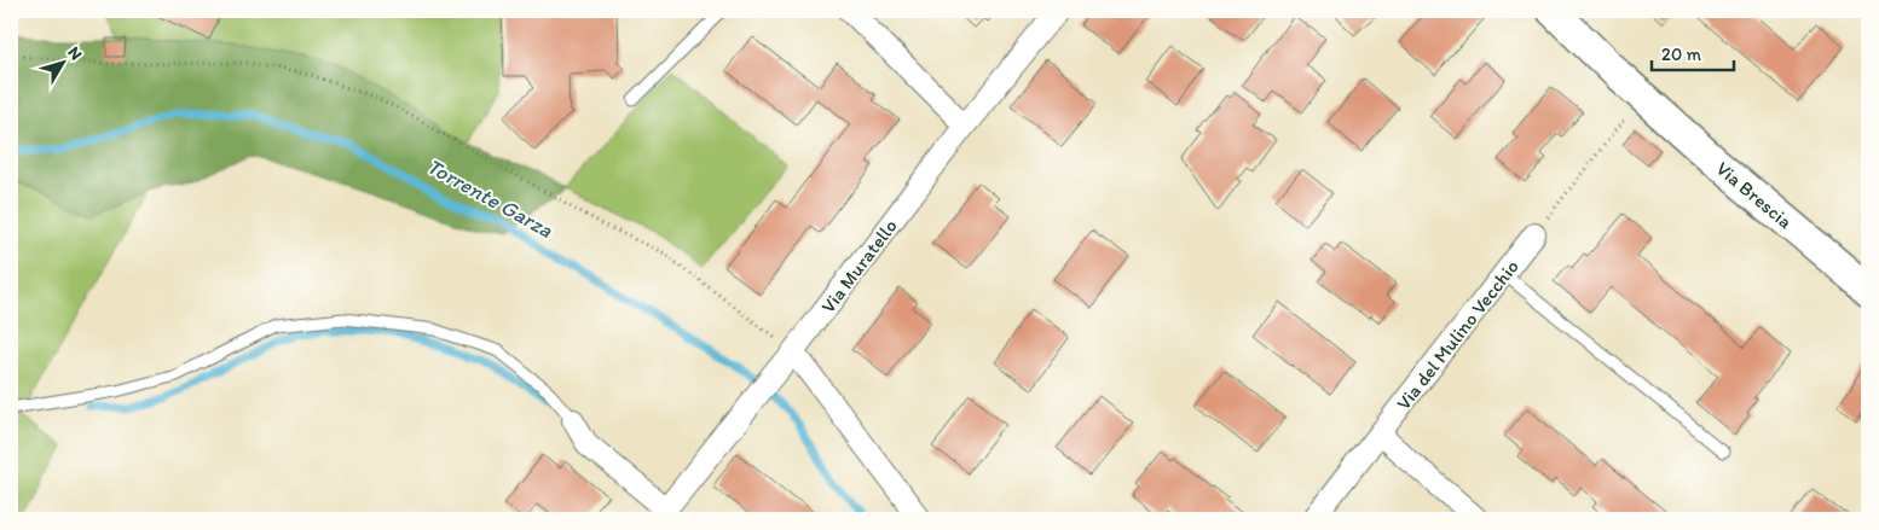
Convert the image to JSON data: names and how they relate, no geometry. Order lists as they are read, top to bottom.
{
  "streets": {
    "main road": ["Via Brescia"],
    "street": ["Via Muratello", "Via del Mulino Vecchio"]
  },
  "water": ["Torrente Garza"],
  "scale_bar": "20 m",
  "north": "top right"
}
